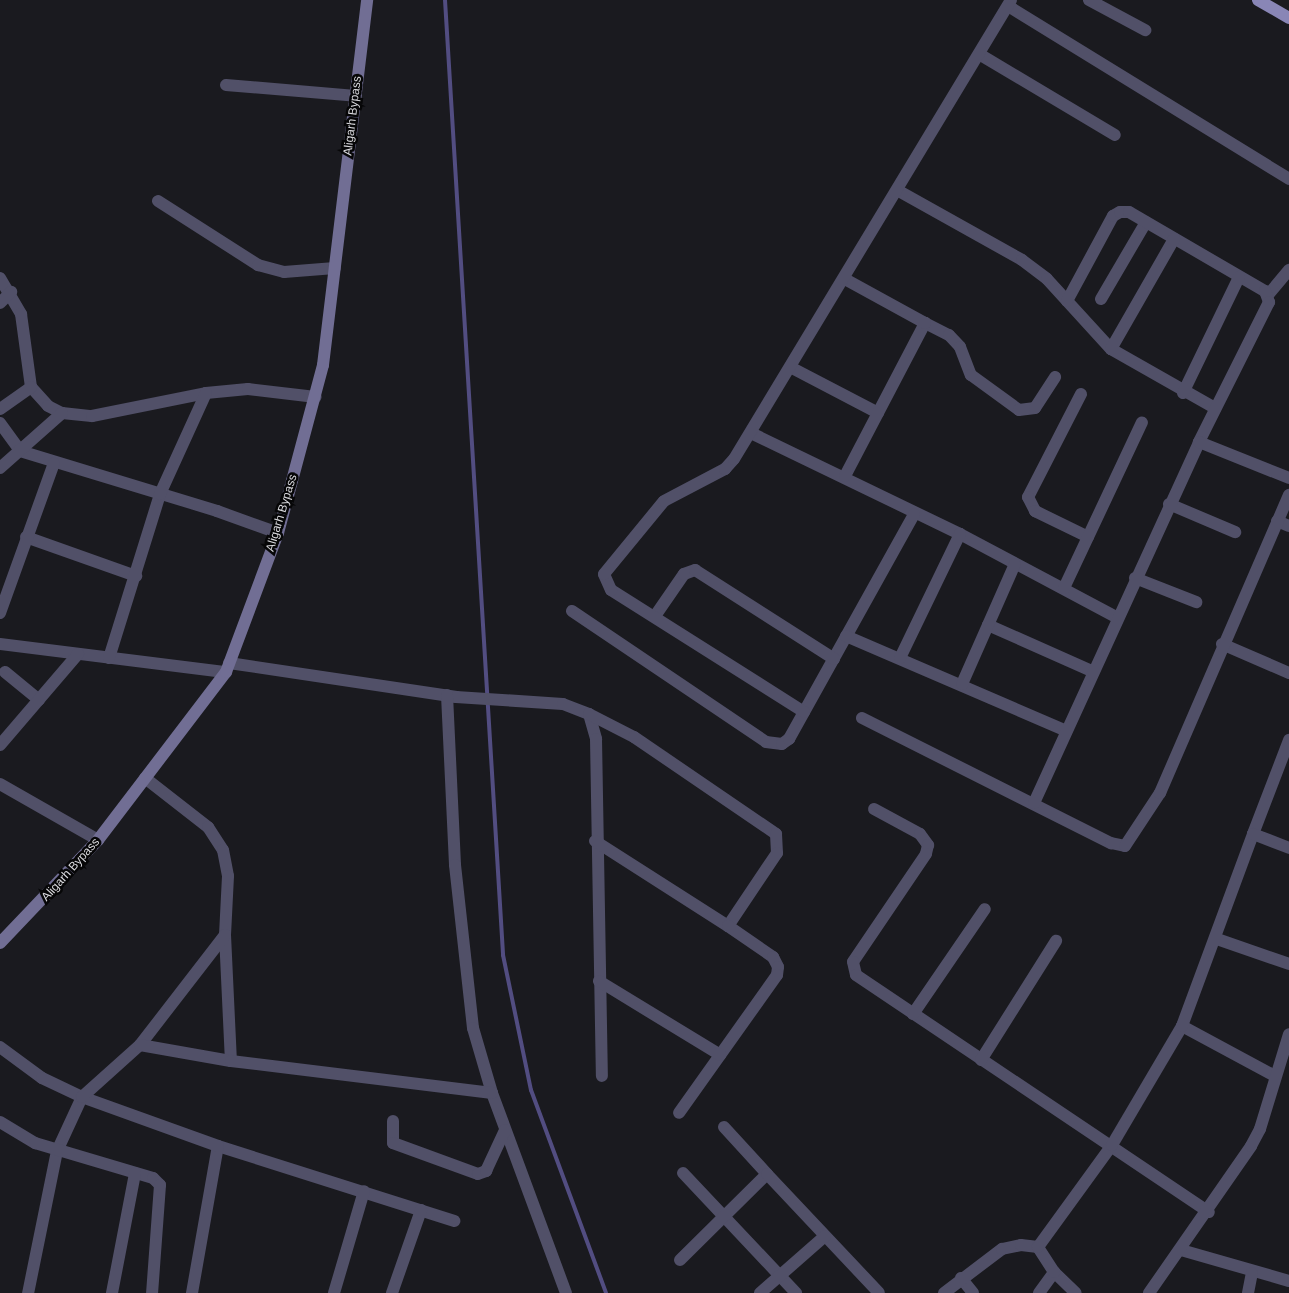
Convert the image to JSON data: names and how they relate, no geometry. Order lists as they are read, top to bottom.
{
  "streets": {
    "main road": ["Aligarh Bypass"]
  }
}
